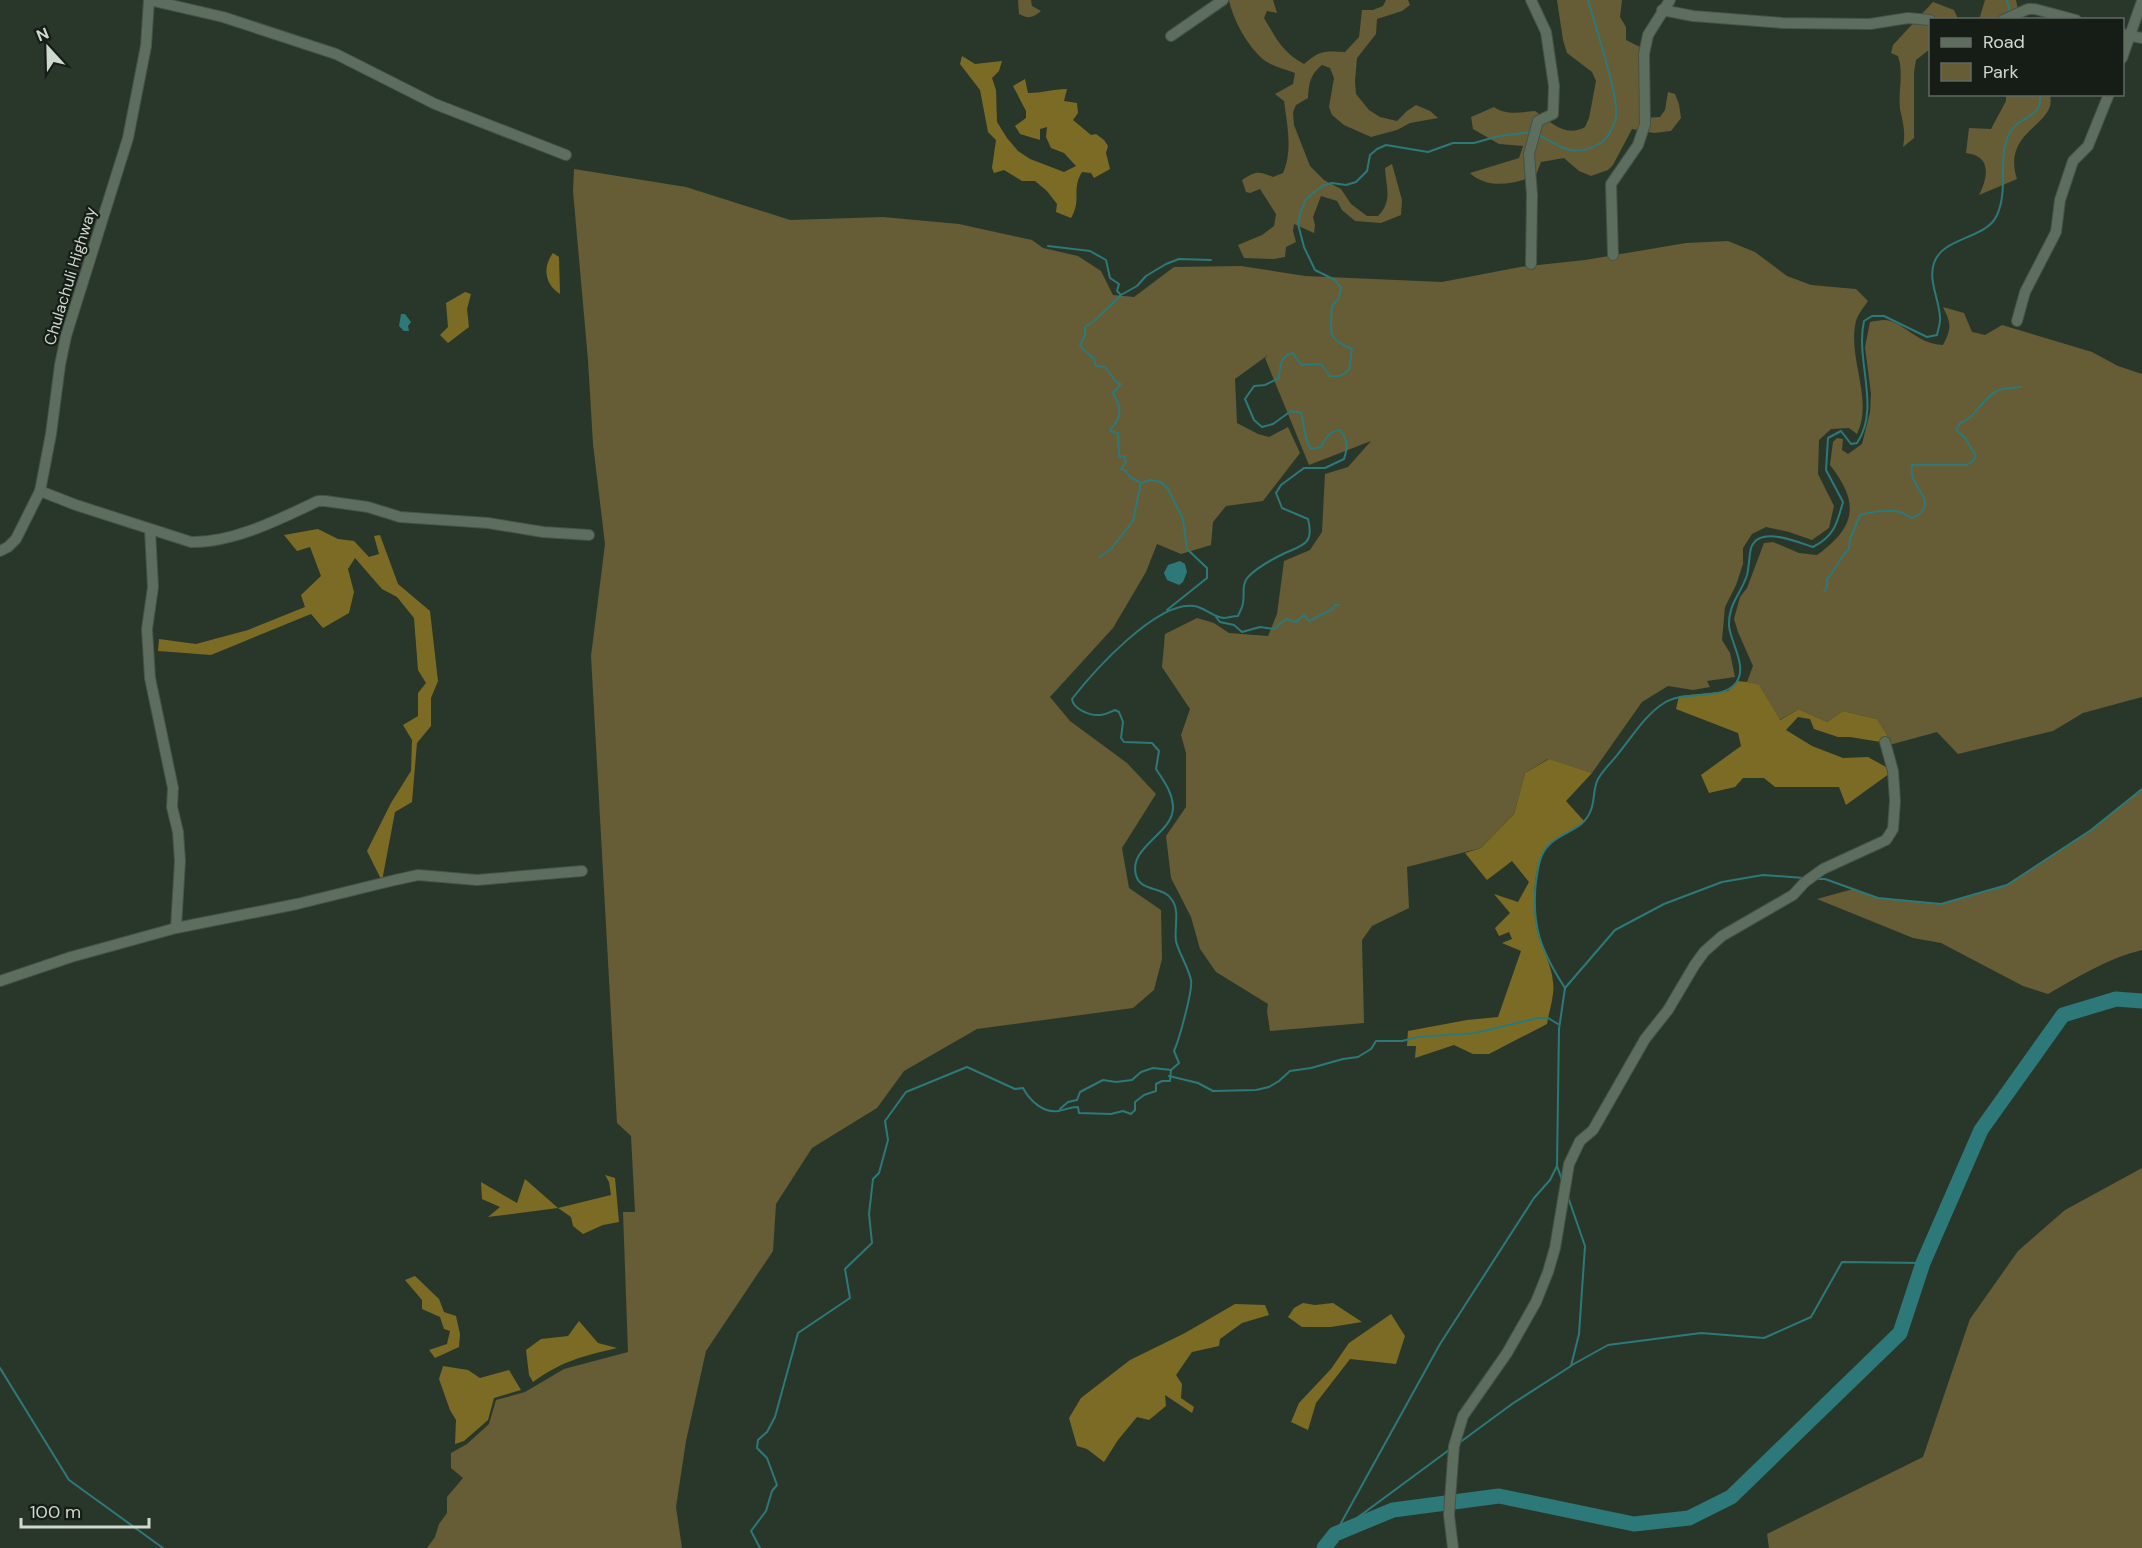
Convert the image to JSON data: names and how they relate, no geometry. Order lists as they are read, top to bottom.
{
  "streets": {
    "street": ["Chulachuli Highway"]
  },
  "legend": ["Road", "Park"],
  "scale_bar": "100 m",
  "north": "top"
}
